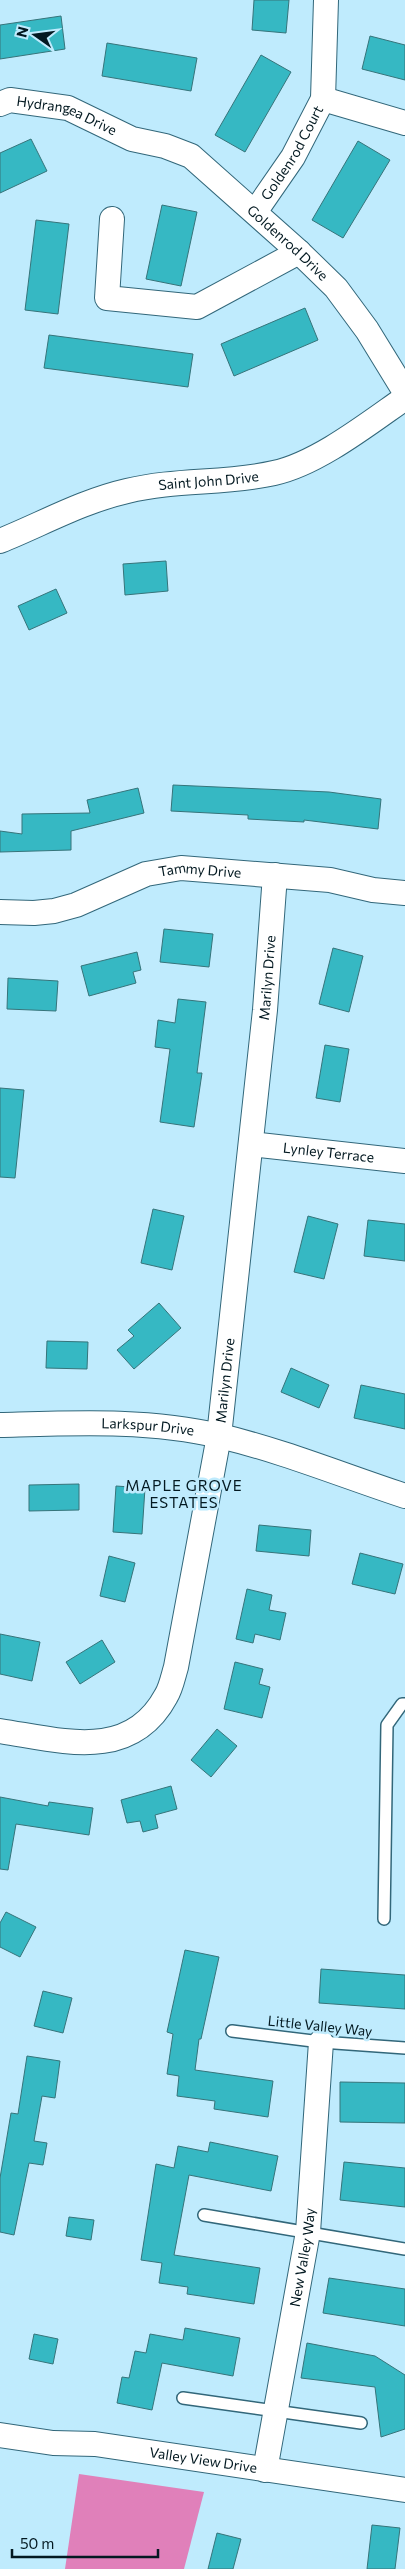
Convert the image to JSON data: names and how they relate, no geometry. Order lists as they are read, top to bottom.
{
  "streets": {
    "street": [
      "Hydrangea Drive",
      "Goldenrod Court",
      "Goldenrod Drive",
      "Saint John Drive",
      "Tammy Drive",
      "Marilyn Drive",
      "Lynley Terrace",
      "Larkspur Drive",
      "New Valley Way",
      "Valley View Drive"
    ],
    "lane": ["Little Valley Way"]
  },
  "crossings": [
    ["Hydrangea Drive", "Goldenrod Drive"],
    ["Goldenrod Court", "Goldenrod Drive"],
    ["Tammy Drive", "Marilyn Drive"],
    ["Marilyn Drive", "Lynley Terrace"],
    ["Marilyn Drive", "Larkspur Drive"],
    ["Little Valley Way", "New Valley Way"],
    ["New Valley Way", "Valley View Drive"]
  ],
  "districts": ["MAPLE GROVE ESTATES"],
  "scale_bar": "50 m",
  "north": "left"
}
